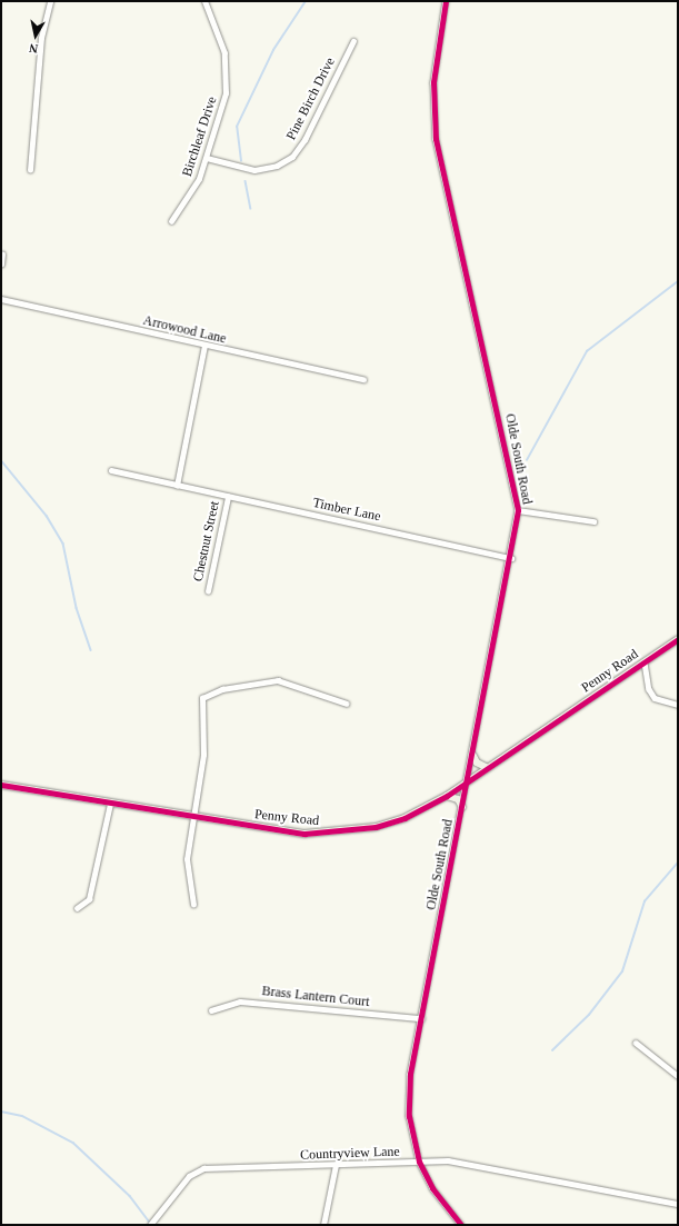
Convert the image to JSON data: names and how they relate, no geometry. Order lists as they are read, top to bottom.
{
  "streets": {
    "street": [
      "Pine Birch Drive",
      "Birchleaf Drive",
      "Arrowood Lane",
      "Olde South Road",
      "Timber Lane",
      "Chestnut Street",
      "Penny Road",
      "Brass Lantern Court",
      "Countryview Lane"
    ]
  },
  "crossings": [
    ["Pine Birch Drive", "Birchleaf Drive"],
    ["Olde South Road", "Timber Lane"],
    ["Olde South Road", "Penny Road"],
    ["Olde South Road", "Brass Lantern Court"],
    ["Olde South Road", "Countryview Lane"],
    ["Timber Lane", "Chestnut Street"]
  ],
  "north": "bottom"
}
